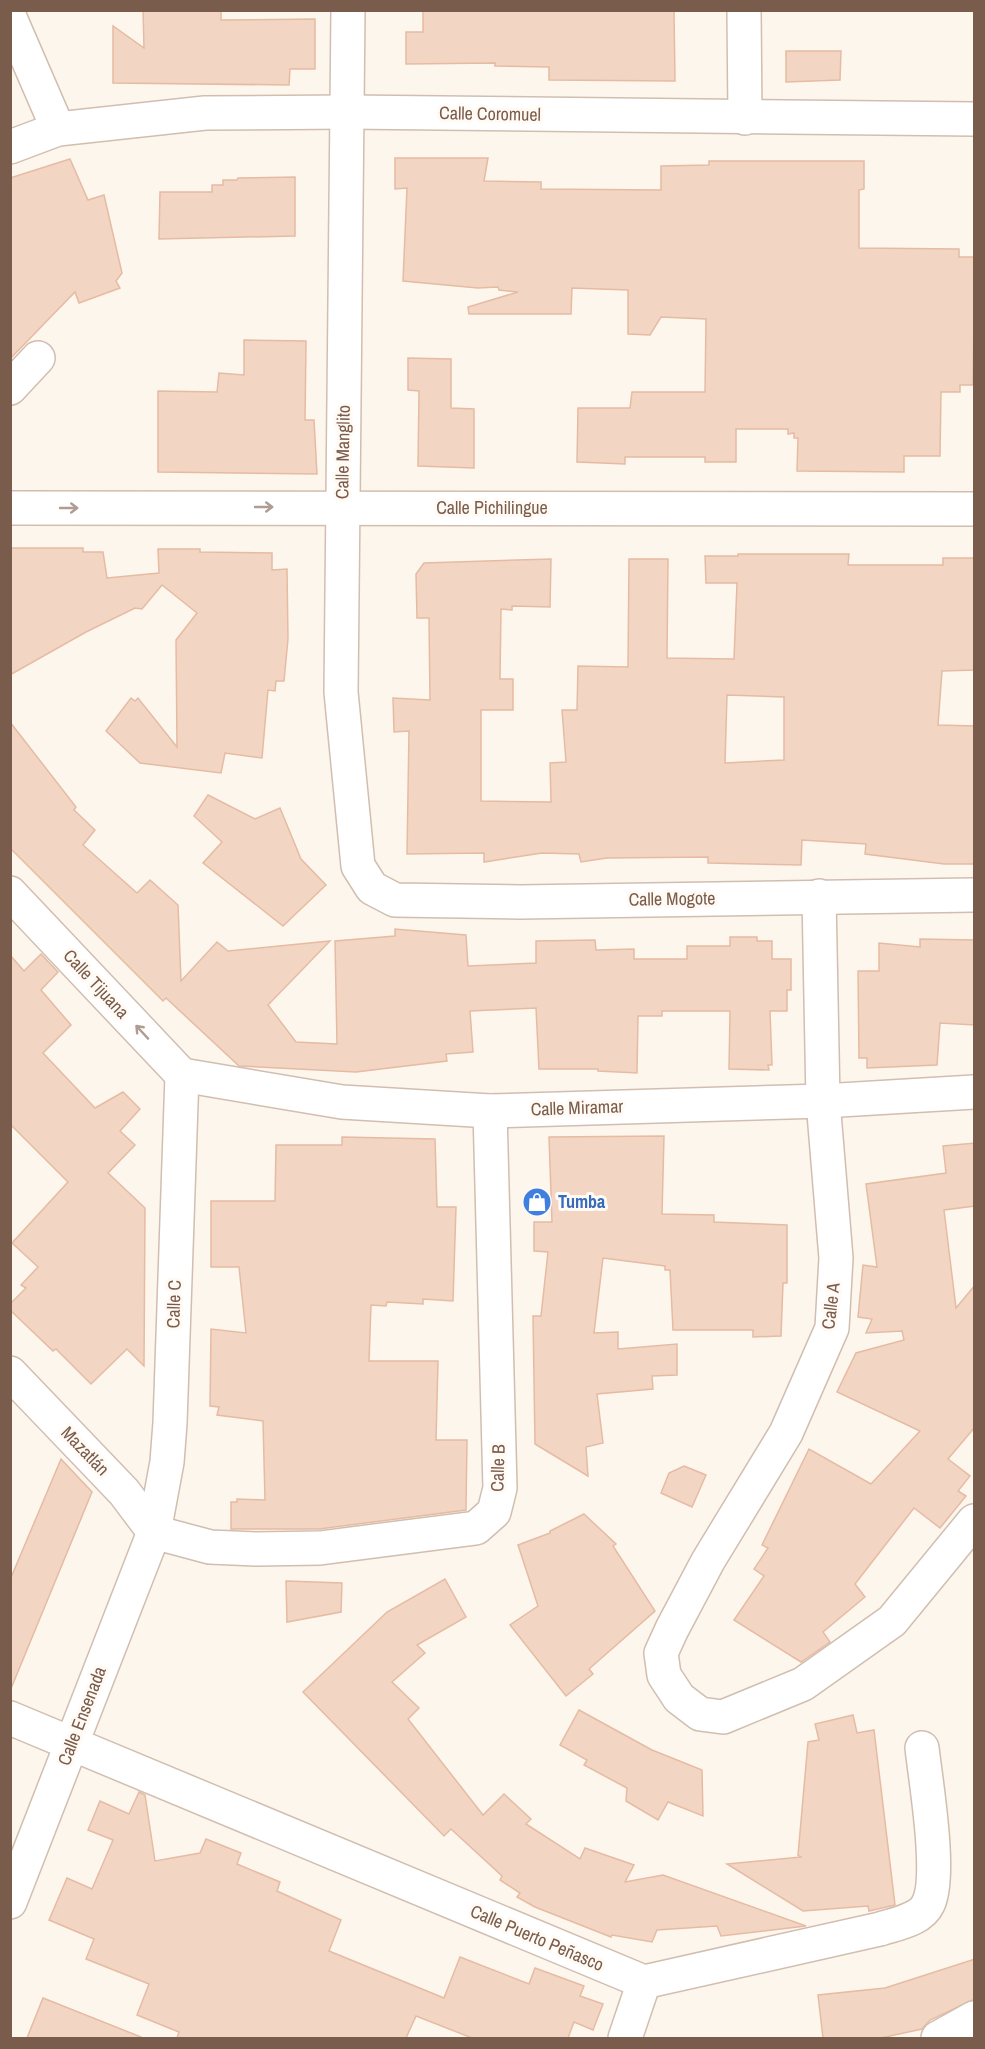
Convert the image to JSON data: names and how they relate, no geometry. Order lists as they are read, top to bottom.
{
  "streets": {
    "street": [
      "Calle Coromuel",
      "Calle Manglito",
      "Calle Pichilingue",
      "Calle Mogote",
      "Calle Tijuana",
      "Calle Miramar",
      "Calle C",
      "Calle A",
      "Mazatlán",
      "Calle B",
      "Calle Ensenada",
      "Calle Puerto Peñasco"
    ]
  },
  "crossings": [
    ["Calle Coromuel", "Calle Manglito"],
    ["Calle Manglito", "Calle Pichilingue"],
    ["Calle Manglito", "Calle Mogote"],
    ["Calle Mogote", "Calle A"],
    ["Calle Tijuana", "Calle Miramar"],
    ["Calle Tijuana", "Calle C"],
    ["Calle Miramar", "Calle C"],
    ["Calle Miramar", "Calle A"],
    ["Calle Miramar", "Calle B"],
    ["Calle C", "Mazatlán"],
    ["Calle C", "Calle B"],
    ["Calle C", "Calle Ensenada"],
    ["Mazatlán", "Calle B"],
    ["Mazatlán", "Calle Ensenada"],
    ["Calle B", "Calle Ensenada"],
    ["Calle Ensenada", "Calle Puerto Peñasco"]
  ],
  "one_way": ["Calle Tijuana"],
  "places": {
    "shop": ["Tumba"]
  }
}
